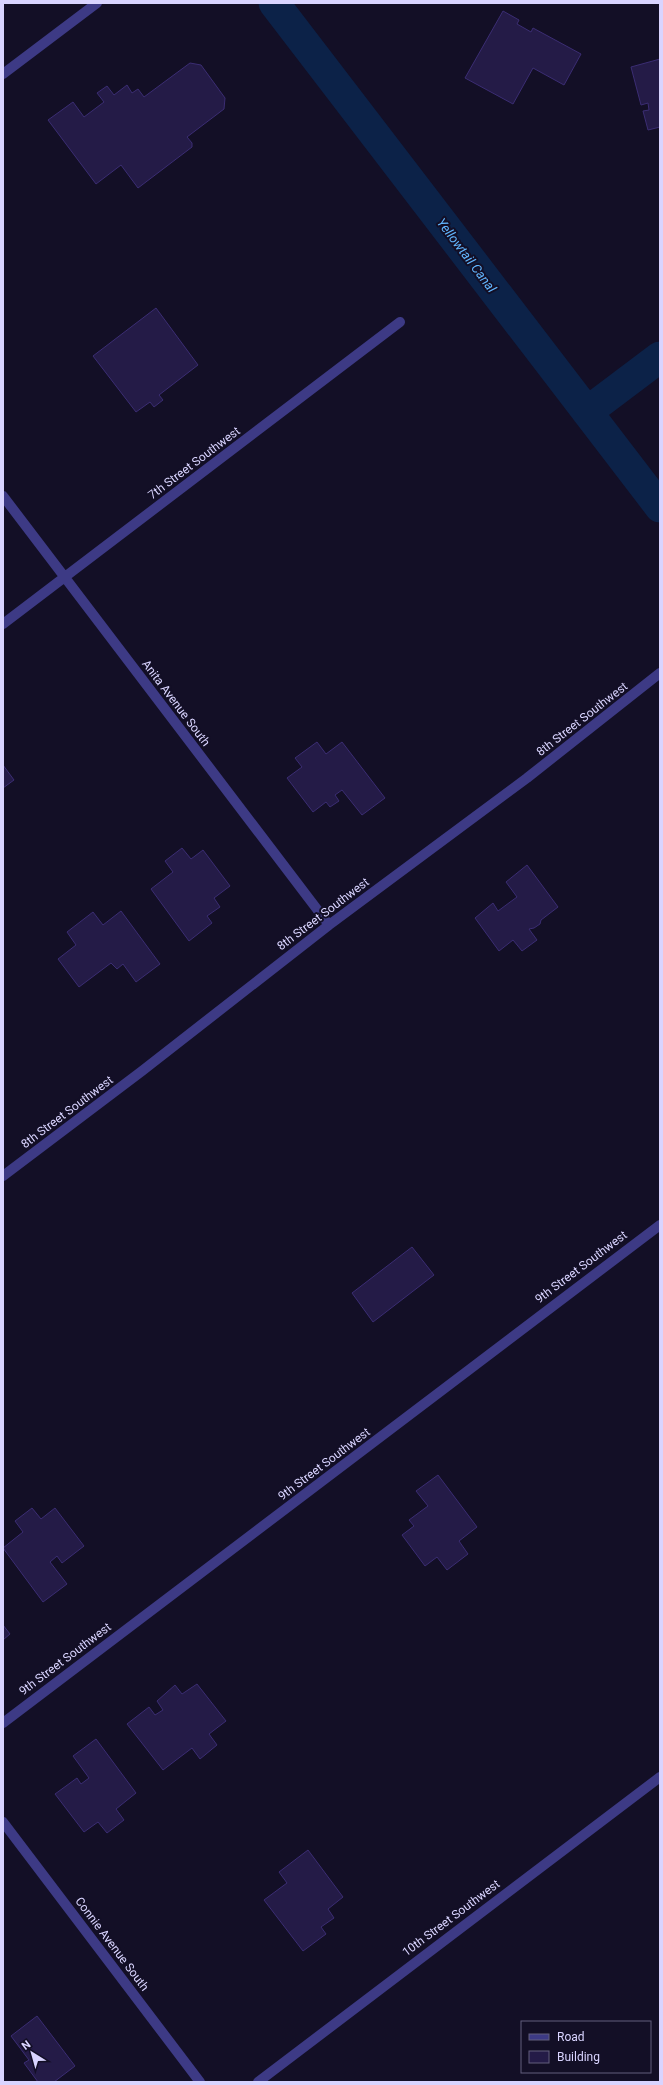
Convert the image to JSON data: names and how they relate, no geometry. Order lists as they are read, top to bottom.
{
  "streets": {
    "street": [
      "7th Street Southwest",
      "Anita Avenue South",
      "8th Street Southwest",
      "9th Street Southwest",
      "10th Street Southwest",
      "Connie Avenue South"
    ]
  },
  "crossings": [
    ["7th Street Southwest", "Anita Avenue South"],
    ["Anita Avenue South", "8th Street Southwest"]
  ],
  "water": ["Yellowtail Canal"],
  "legend": ["Road", "Building"],
  "north": "top left"
}
